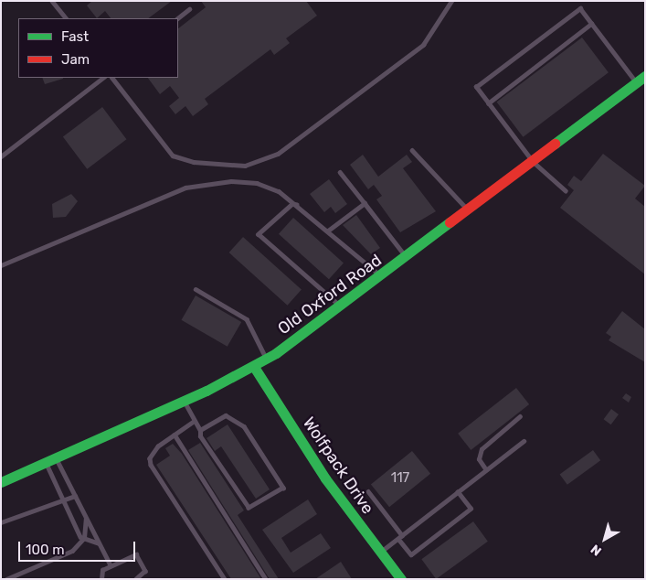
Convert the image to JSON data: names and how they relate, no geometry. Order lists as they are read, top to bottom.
{
  "streets": {
    "street": ["Old Oxford Road", "Wolfpack Drive"]
  },
  "crossings": [
    ["Old Oxford Road", "Wolfpack Drive"]
  ],
  "house_numbers": ["117"],
  "legend": ["Fast", "Jam"],
  "scale_bar": "100 m",
  "north": "bottom left"
}
